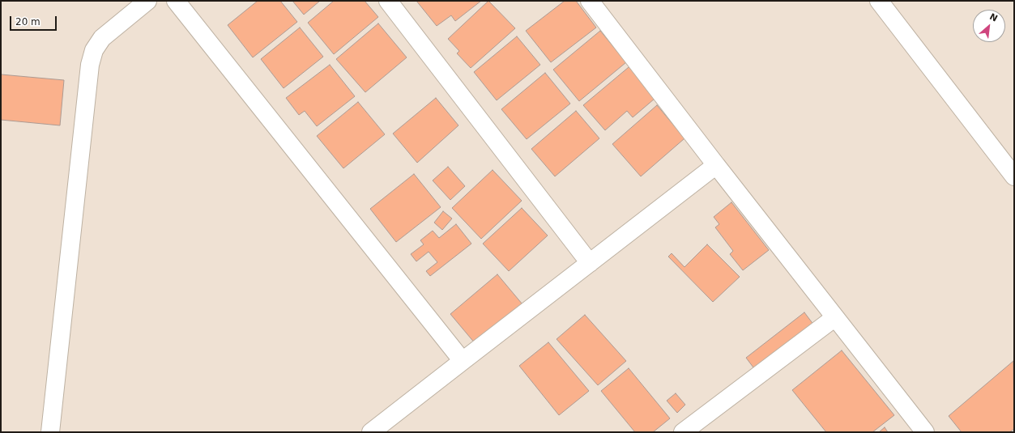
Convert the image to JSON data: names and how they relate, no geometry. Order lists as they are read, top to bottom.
{
  "scale_bar": "20 m",
  "north": "top right"
}
